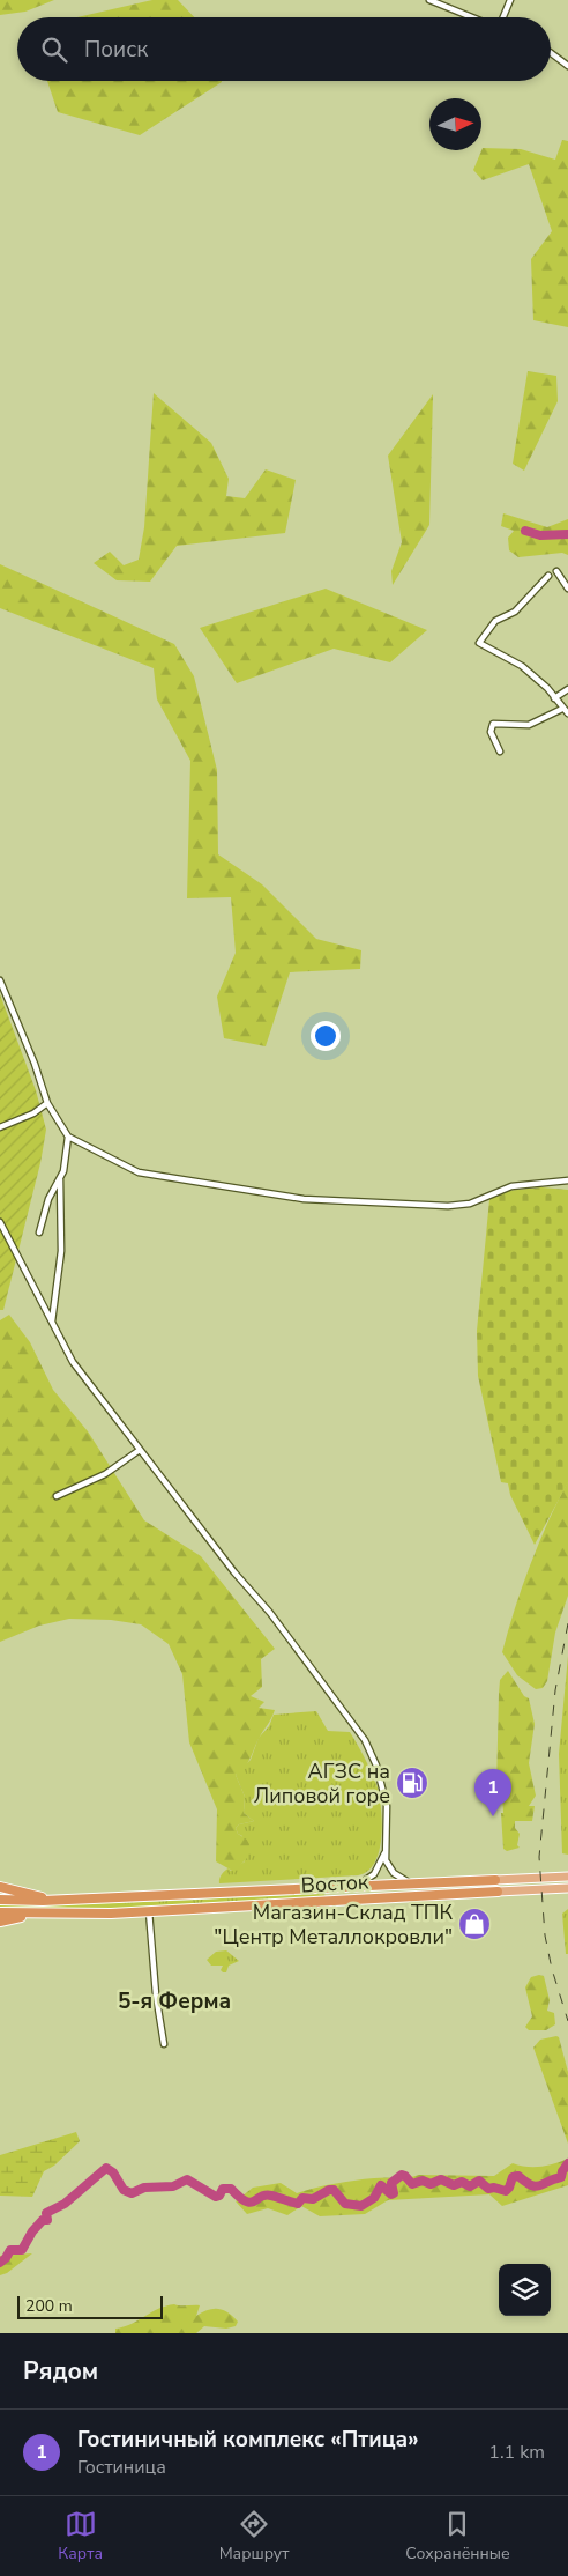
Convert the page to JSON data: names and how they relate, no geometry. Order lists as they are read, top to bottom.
{
  "streets": {
    "highway": ["Восток"]
  },
  "districts": ["5-я Ферма"],
  "places": {
    "fuel station": ["АГЗС на Липовой горе"],
    "shop": ["Магазин-Склад ТПК \"Центр Металлокровли\""]
  },
  "scale_bar": "200 m",
  "north": "right",
  "page": {
    "search": "Поиск",
    "pins": "1",
    "scale": "200 m",
    "heading": "Рядом",
    "list": [
      {
        "mark": "1",
        "name": "Гостиничный комплекс «Птица»",
        "note": "Гостиница",
        "value": "1.1 km"
      }
    ],
    "nav": ["Карта", "Маршрут", "Сохранённые"]
  }
}
